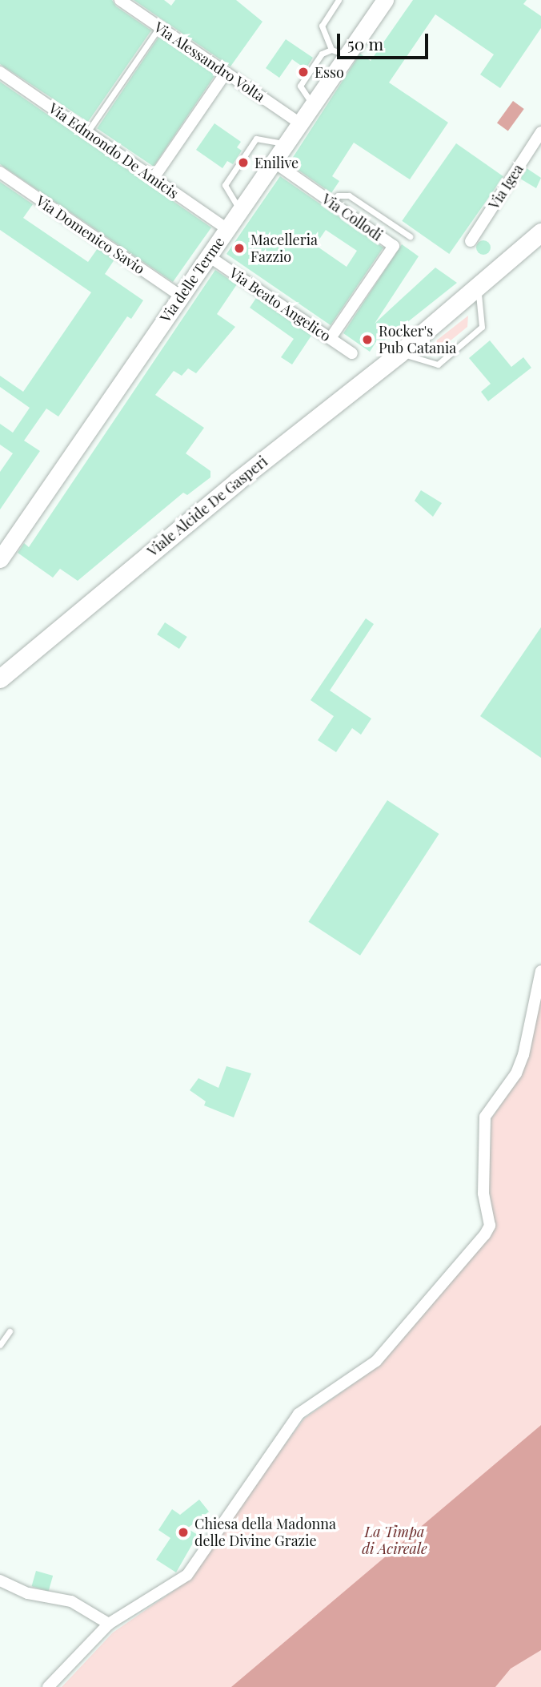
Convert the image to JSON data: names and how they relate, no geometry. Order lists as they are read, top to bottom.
{
  "streets": {
    "main road": ["Viale Alcide De Gasperi"],
    "street": [
      "Via Alessandro Volta",
      "Via Edmondo De Amicis",
      "Via Igea",
      "Via Collodi",
      "Via Domenico Savio",
      "Via delle Terme",
      "Via Beato Angelico"
    ]
  },
  "crossings": [
    ["Via Alessandro Volta", "Via delle Terme"],
    ["Via Edmondo De Amicis", "Via delle Terme"],
    ["Via Collodi", "Via delle Terme"],
    ["Via Collodi", "Via Beato Angelico"],
    ["Via Domenico Savio", "Via delle Terme"],
    ["Via delle Terme", "Via Beato Angelico"]
  ],
  "parks": ["La Timpa di Acireale"],
  "places": [
    "Esso",
    "Enilive",
    "Macelleria Fazzio",
    "Rocker's Pub Catania",
    "Chiesa della Madonna delle Divine Grazie"
  ],
  "scale_bar": "50 m"
}
